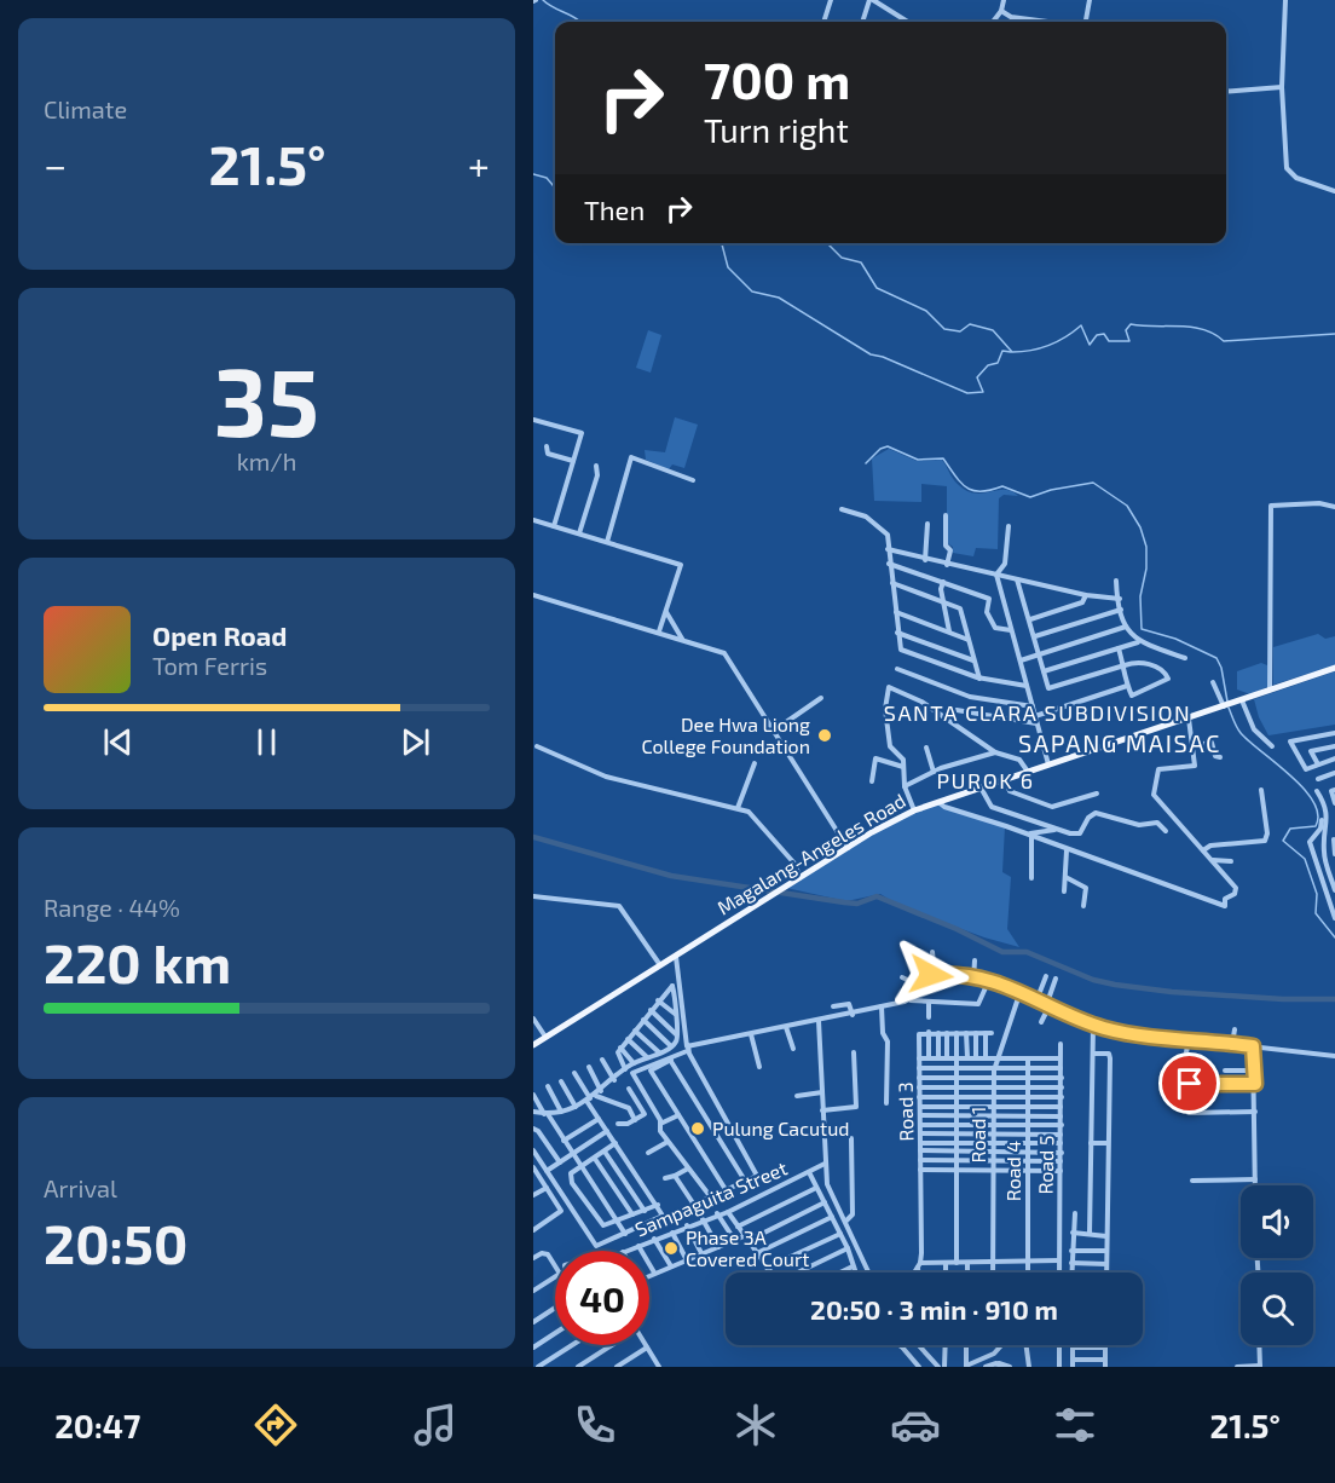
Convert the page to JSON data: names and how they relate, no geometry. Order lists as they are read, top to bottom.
{
  "streets": {
    "main road": ["Magalang-Angeles Road"],
    "street": [
      "Road 3",
      "Road 1",
      "Road 5",
      "Road 4",
      "Sampaguita Street"
    ]
  },
  "districts": ["SANTA CLARA SUBDIVISION", "SAPANG MAISAC", "PUROK 6"],
  "places": ["Dee Hwa Liong College Foundation", "Pulung Cacutud", "Phase 3A Covered Court"],
  "page": {
    "tile": [
      "Climate",
      ["35", "km/h"],
      ["Range · 44%", "220 km"],
      ["Arrival", "20:50"]
    ],
    "turn": ["700 m", "Turn right"],
    "heat": ["−", "21.5°", "+"],
    "then": "Then",
    "song": ["Open Road", "Tom Ferris"],
    "limit": "40",
    "trip": "20:50 · 3 min · 910 m",
    "tabs": ["20:47", "21.5°"]
  }
}
